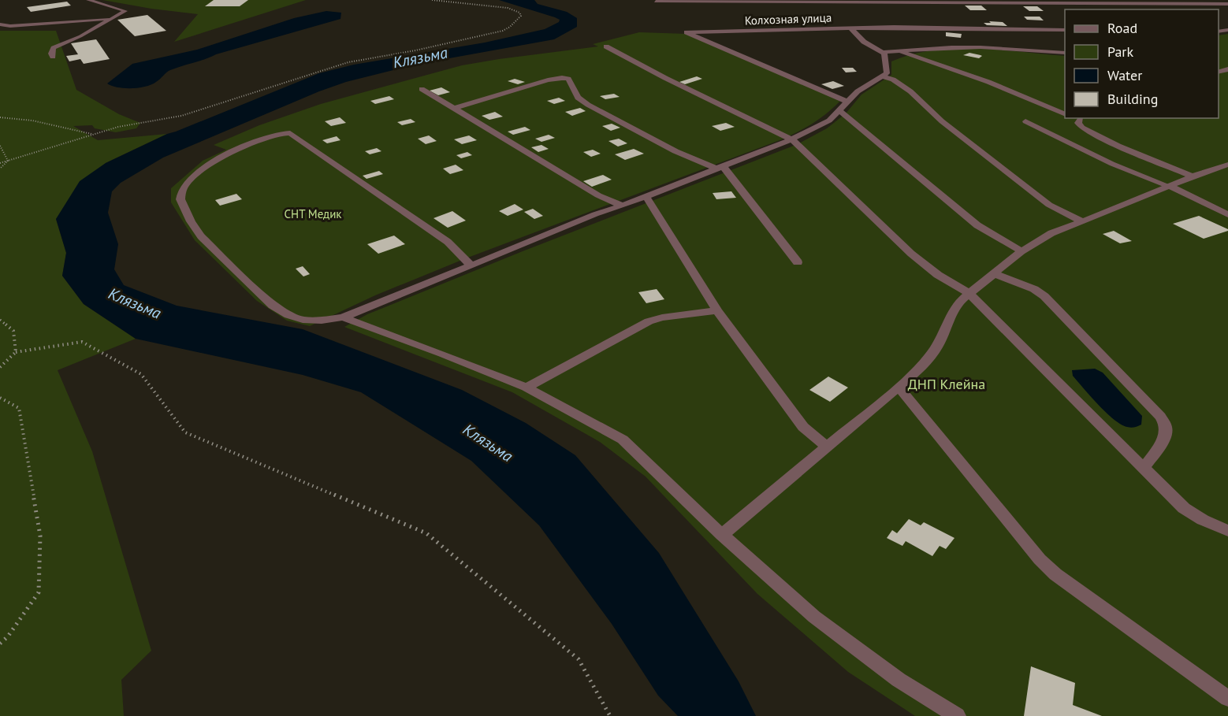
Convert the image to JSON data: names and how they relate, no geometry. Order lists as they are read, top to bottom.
{
  "streets": {
    "street": ["Колхозная улица"]
  },
  "water": ["Клязьма"],
  "parks": ["СНТ Медик", "ДНП Клейна"],
  "legend": [
    "Road",
    "Park",
    "Water",
    "Building"
  ]
}
